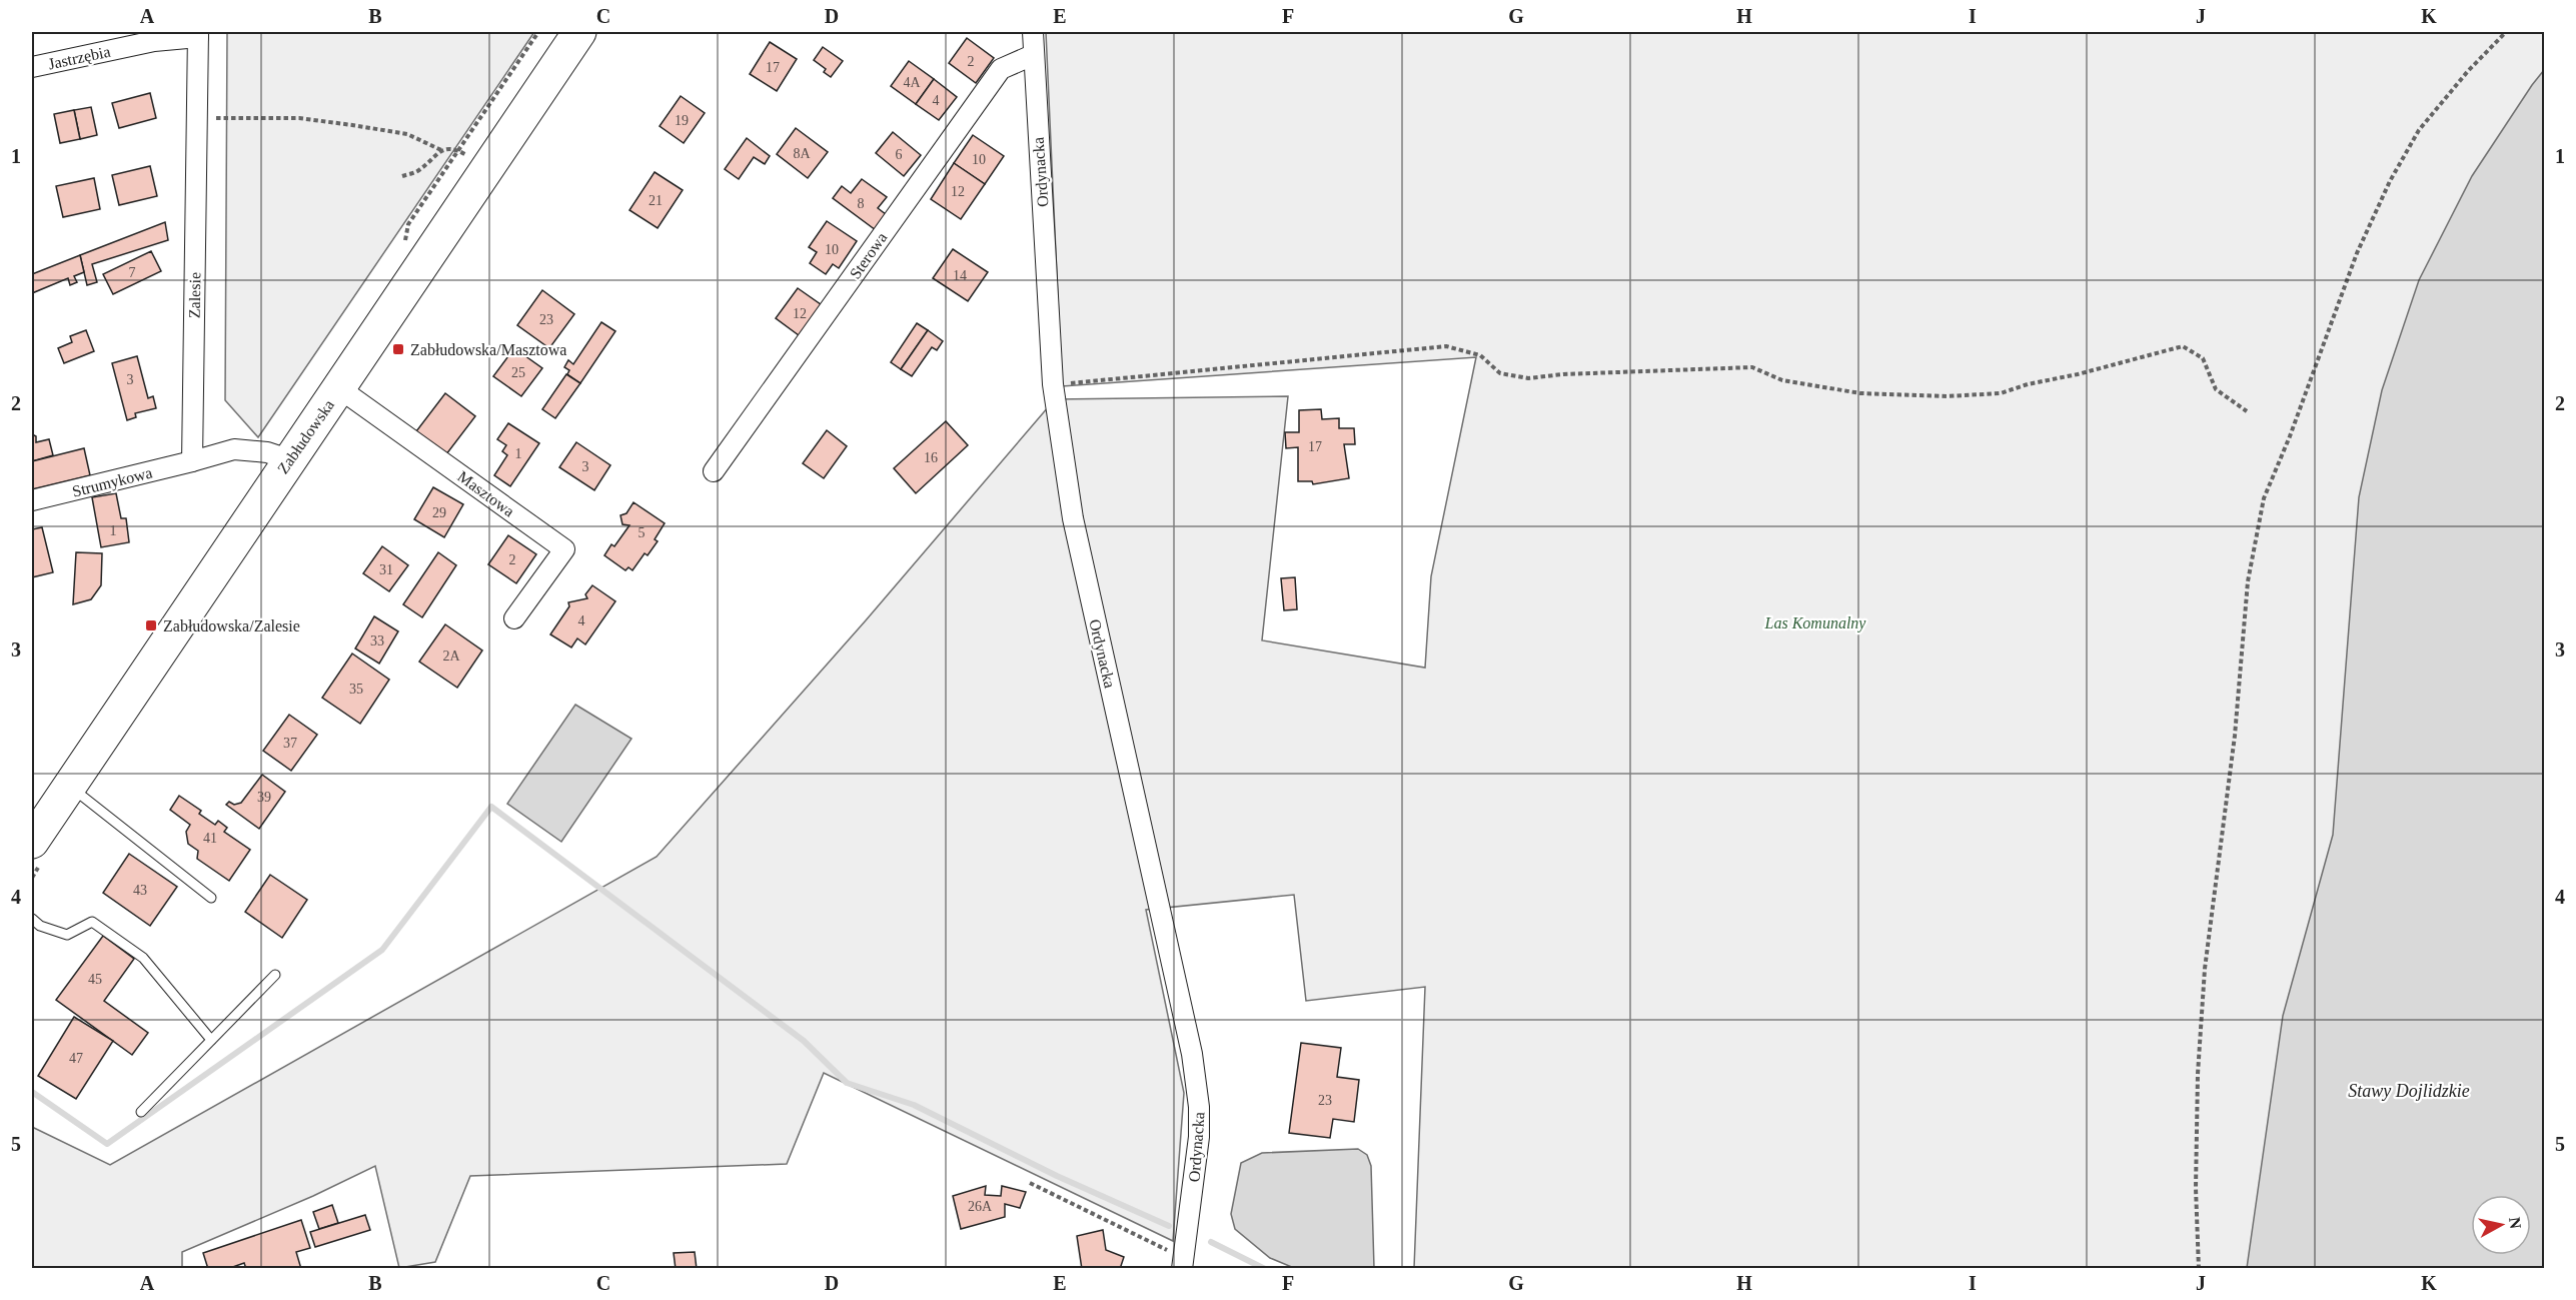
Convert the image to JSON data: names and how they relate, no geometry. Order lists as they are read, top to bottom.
{
  "streets": {
    "highway": ["Zabłudowska"],
    "street": [
      "Jastrzębia",
      "Ordynacka",
      "Sterowa",
      "Zalesie",
      "Strumykowa",
      "Masztowa"
    ]
  },
  "crossings": [
    ["Jastrzębia", "Zalesie"],
    ["Ordynacka", "Sterowa"],
    ["Zalesie", "Strumykowa"],
    ["Zabłudowska", "Masztowa"]
  ],
  "water": ["Stawy Dojlidzkie"],
  "parks": ["Las Komunalny"],
  "places": {
    "transit": ["Zabłudowska/Masztowa", "Zabłudowska/Zalesie"]
  },
  "house_numbers": [
    "2",
    "17",
    "4A",
    "4",
    "19",
    "8A",
    "6",
    "10",
    "12",
    "21",
    "8",
    "10",
    "7",
    "14",
    "12",
    "23",
    "25",
    "3",
    "17",
    "1",
    "16",
    "3",
    "29",
    "1",
    "5",
    "2",
    "31",
    "4",
    "33",
    "2A",
    "35",
    "37",
    "39",
    "41",
    "43",
    "45",
    "47",
    "23",
    "26A"
  ],
  "north": "right",
  "grid": {
    "columns": [
      "A",
      "B",
      "C",
      "D",
      "E",
      "F",
      "G",
      "H",
      "I",
      "J",
      "K"
    ],
    "rows": [
      "1",
      "2",
      "3",
      "4",
      "5"
    ]
  }
}
